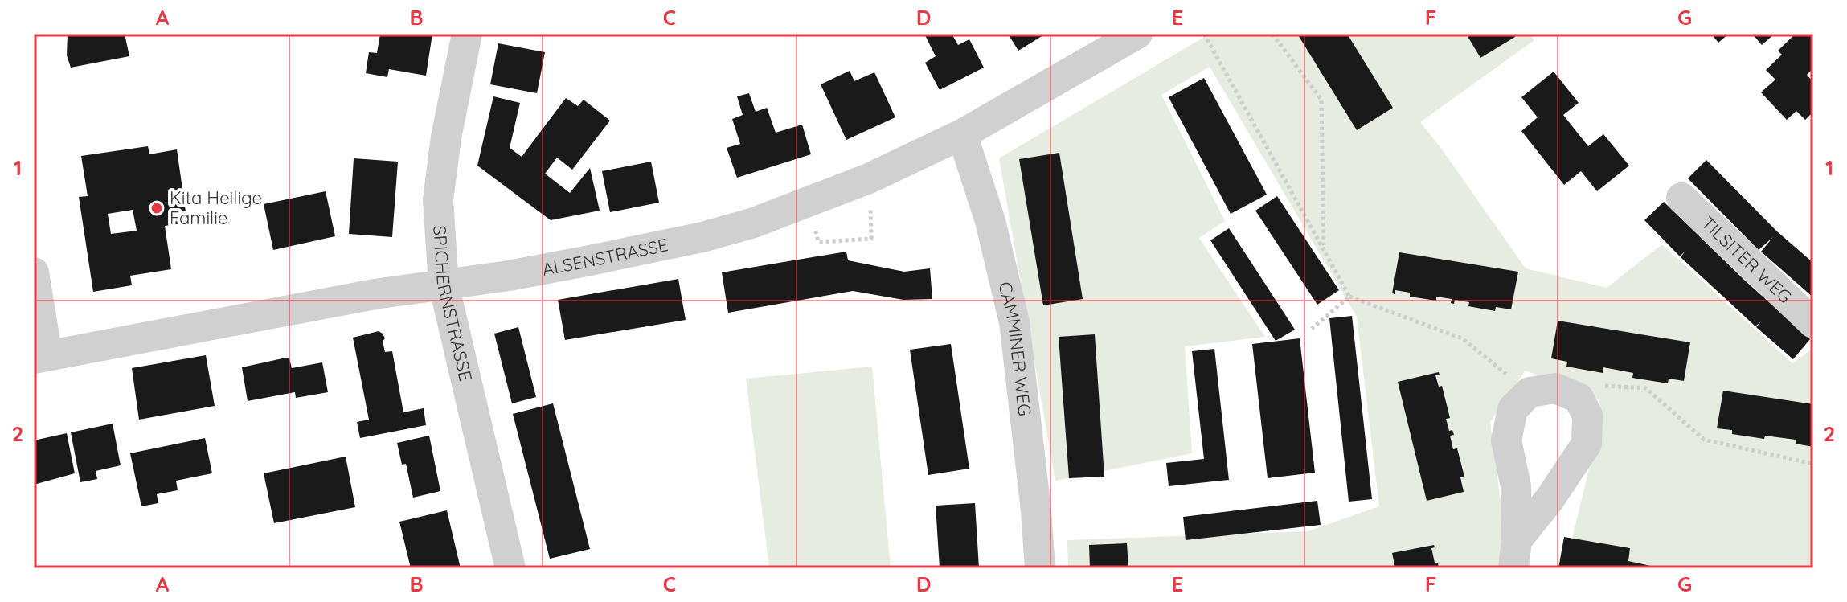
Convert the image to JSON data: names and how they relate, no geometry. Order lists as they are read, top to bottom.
{
  "streets": {
    "street": [
      "ALSENSTRASSE",
      "TILSITER WEG",
      "SPICHERNSTRASSE",
      "CAMMINER WEG"
    ]
  },
  "crossings": [
    ["ALSENSTRASSE", "SPICHERNSTRASSE"],
    ["ALSENSTRASSE", "CAMMINER WEG"]
  ],
  "places": ["Kita Heilige Familie"],
  "grid": {
    "columns": [
      "A",
      "B",
      "C",
      "D",
      "E",
      "F",
      "G"
    ],
    "rows": ["1", "2"]
  }
}
